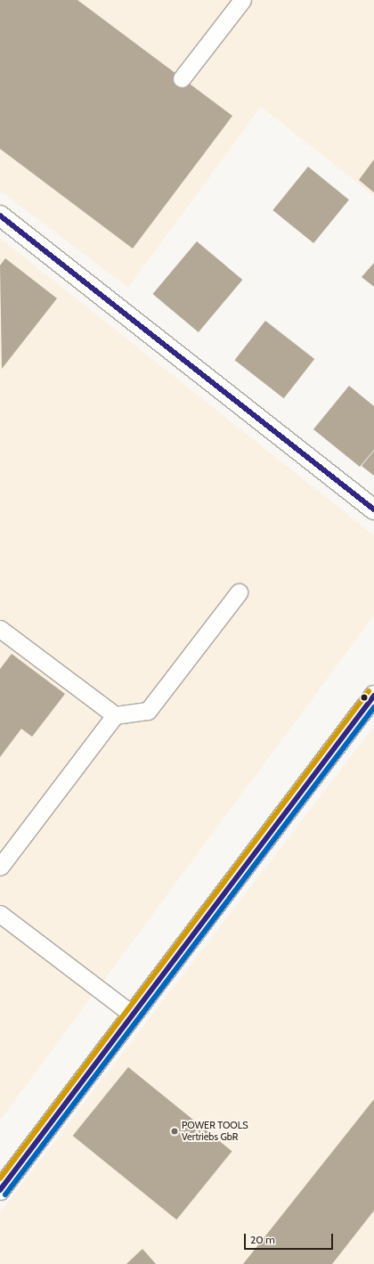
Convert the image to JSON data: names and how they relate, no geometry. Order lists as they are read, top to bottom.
{
  "places": ["POWER TOOLS Vertriebs GbR"],
  "scale_bar": "20 m"
}
